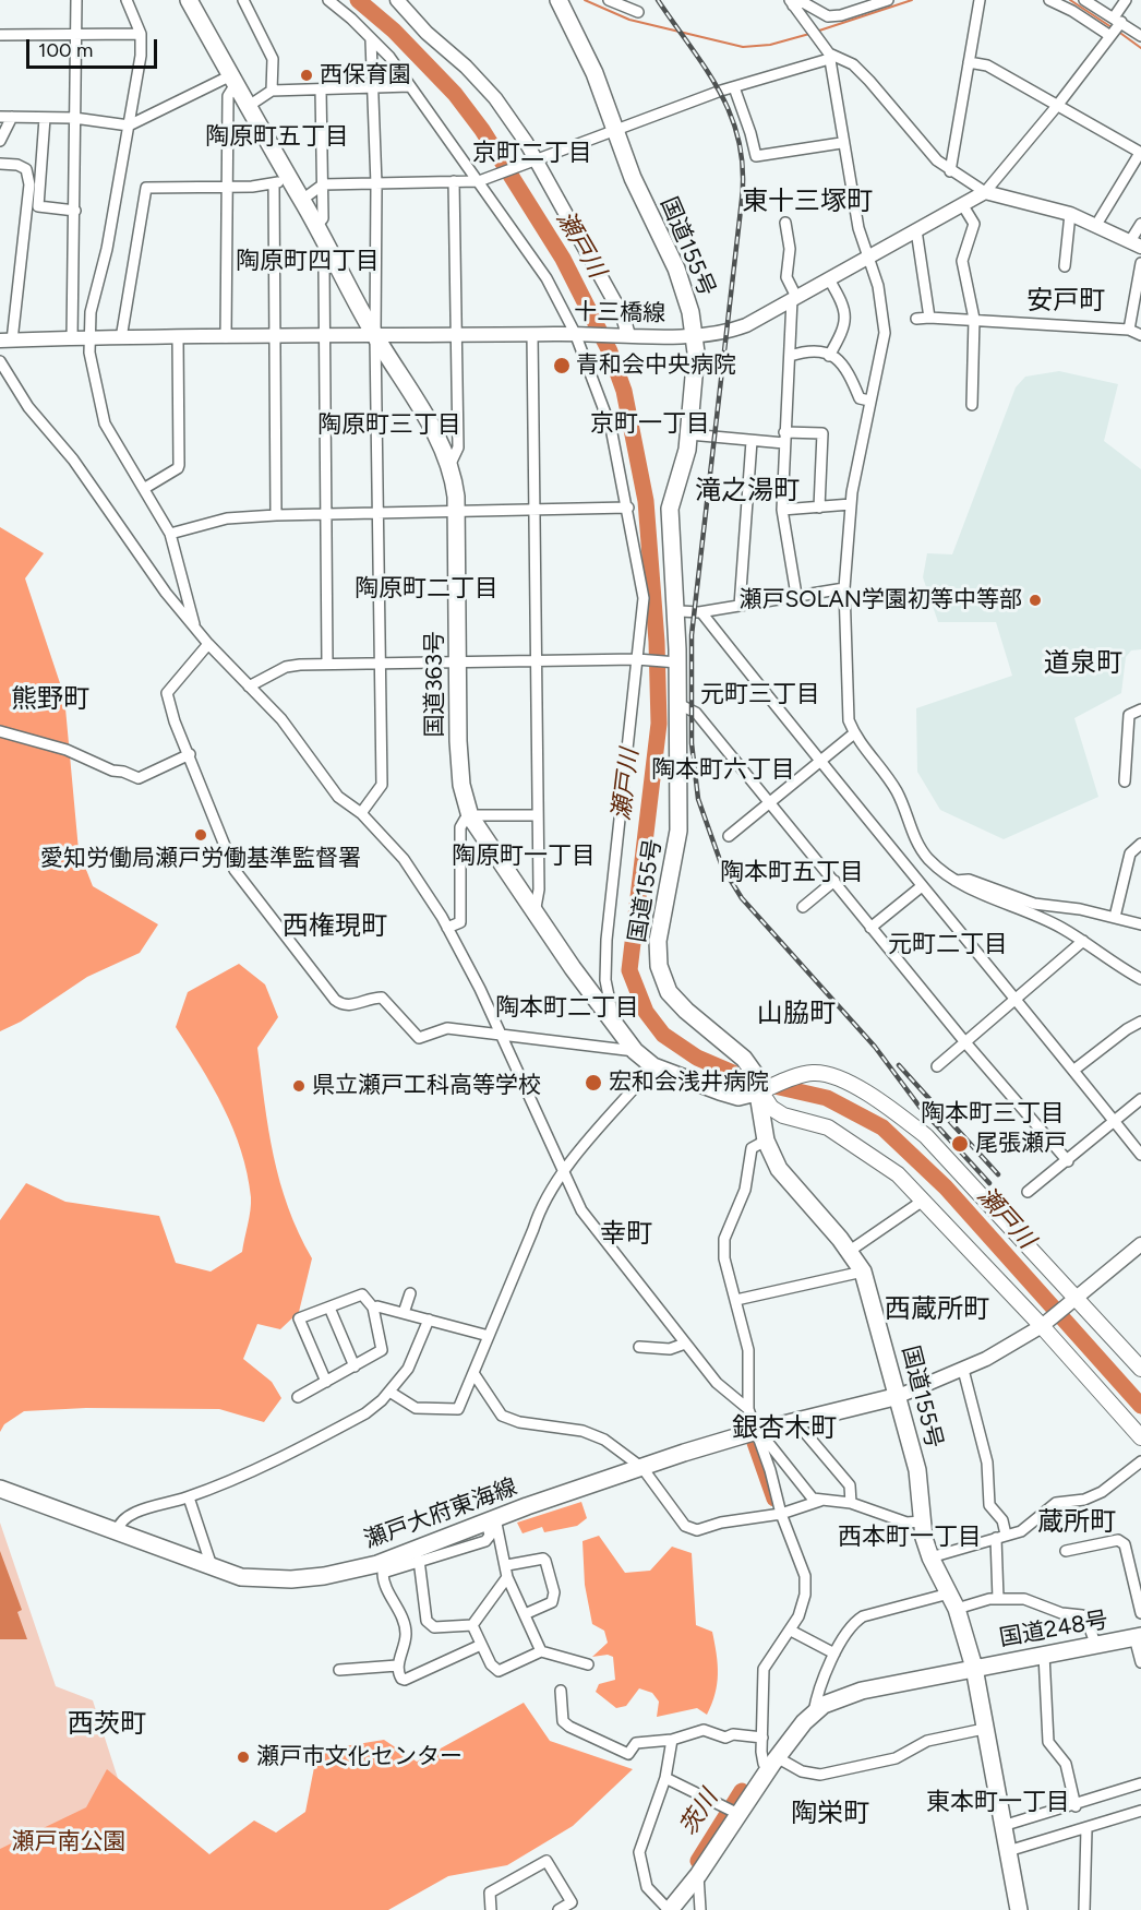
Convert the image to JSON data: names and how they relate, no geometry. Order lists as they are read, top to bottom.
{
  "streets": {
    "main road": [
      "国道155号",
      "国道363号",
      "瀬戸大府東海線",
      "国道248号"
    ],
    "street": ["十三橋線"]
  },
  "crossings": [
    ["国道155号", "十三橋線"],
    ["国道155号", "国道363号"],
    ["国道155号", "瀬戸大府東海線"],
    ["国道155号", "国道248号"],
    ["十三橋線", "国道363号"]
  ],
  "districts": [
    "陶原町五丁目",
    "京町二丁目",
    "東十三塚町",
    "陶原町四丁目",
    "安戸町",
    "京町一丁目",
    "陶原町三丁目",
    "滝之湯町",
    "陶原町二丁目",
    "道泉町",
    "元町三丁目",
    "熊野町",
    "陶本町六丁目",
    "陶原町一丁目",
    "陶本町五丁目",
    "西権現町",
    "元町二丁目",
    "陶本町二丁目",
    "山脇町",
    "陶本町三丁目",
    "幸町",
    "西蔵所町",
    "銀杏木町",
    "蔵所町",
    "西本町一丁目",
    "西茨町",
    "東本町一丁目",
    "陶栄町"
  ],
  "water": ["瀬戸川", "茨川"],
  "parks": ["瀬戸南公園"],
  "places": [
    "西保育園",
    "青和会中央病院",
    "瀬戸SOLAN学園初等中等部",
    "愛知労働局瀬戸労働基準監督署",
    "宏和会浅井病院",
    "県立瀬戸工科高等学校",
    "尾張瀬戸",
    "瀬戸市文化センター"
  ],
  "scale_bar": "100 m"
}
